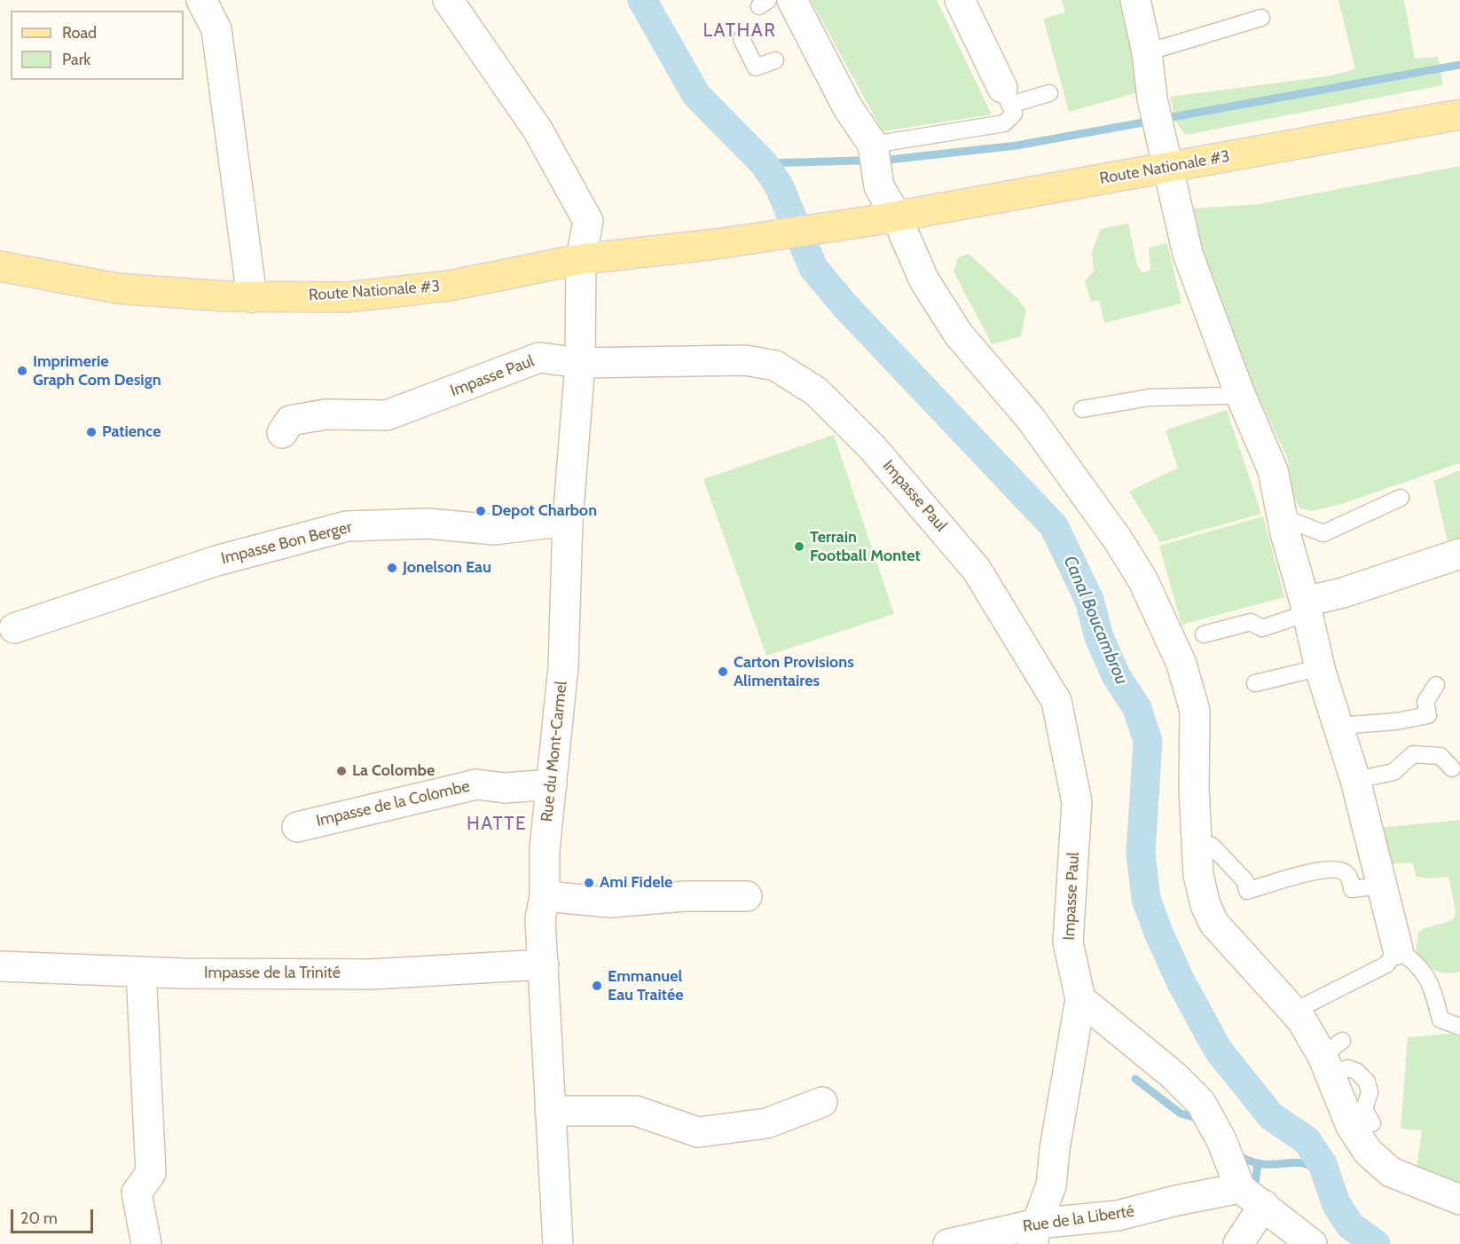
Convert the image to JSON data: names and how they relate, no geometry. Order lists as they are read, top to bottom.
{
  "streets": {
    "main road": ["Route Nationale #3"],
    "street": [
      "Impasse Paul",
      "Impasse Bon Berger",
      "Rue du Mont-Carmel",
      "Impasse de la Colombe",
      "Impasse de la Trinité",
      "Rue de la Liberté"
    ]
  },
  "crossings": [
    ["Route Nationale #3", "Rue du Mont-Carmel"],
    ["Impasse Paul", "Rue du Mont-Carmel"],
    ["Impasse Paul", "Rue de la Liberté"],
    ["Impasse Bon Berger", "Rue du Mont-Carmel"],
    ["Rue du Mont-Carmel", "Impasse de la Colombe"],
    ["Rue du Mont-Carmel", "Impasse de la Trinité"]
  ],
  "districts": ["LATHAR", "HATTE"],
  "water": ["Canal Boucambrou"],
  "places": [
    "Imprimerie Graph Com Design",
    "Patience",
    "Depot Charbon",
    "Terrain Football Montet",
    "Jonelson Eau",
    "Carton Provisions Alimentaires",
    "La Colombe",
    "Ami Fidele",
    "Emmanuel Eau Traitée"
  ],
  "legend": ["Road", "Park"],
  "scale_bar": "20 m"
}
